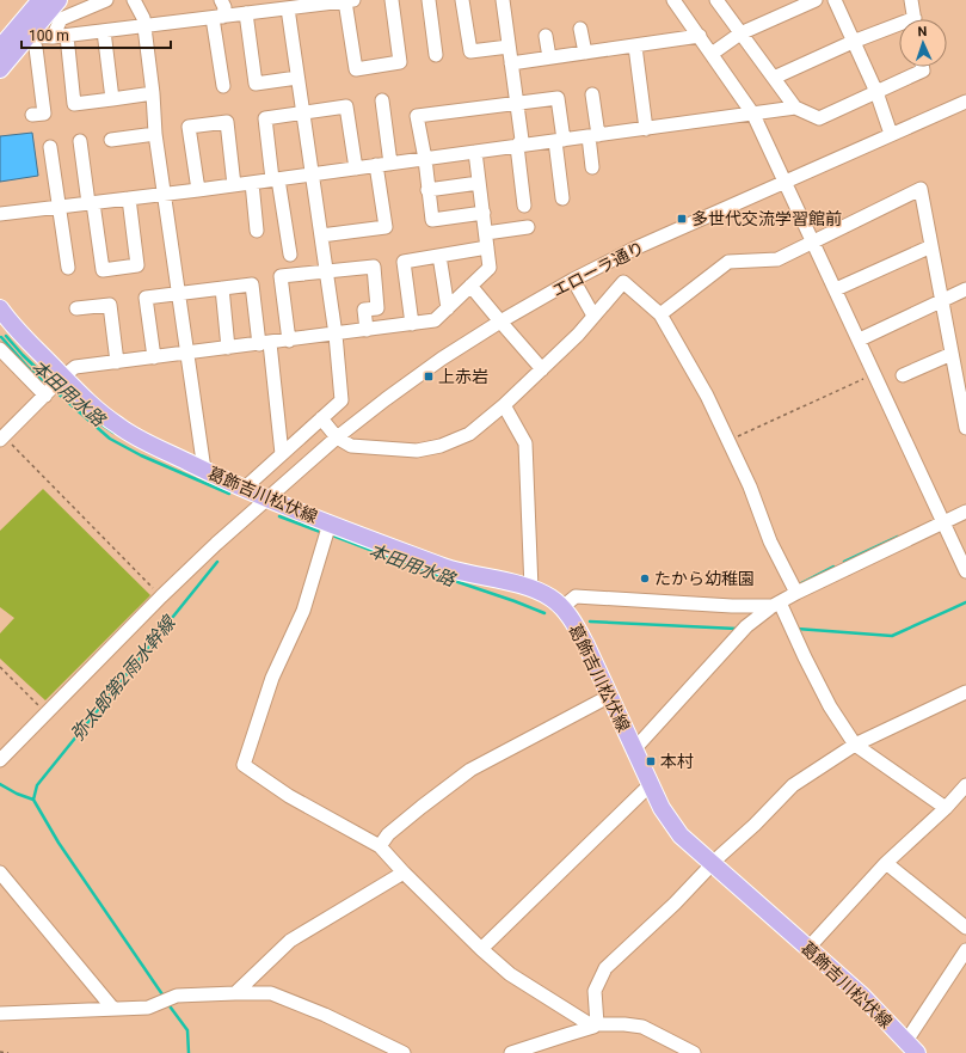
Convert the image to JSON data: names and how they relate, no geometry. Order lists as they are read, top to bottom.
{
  "streets": {
    "main road": ["葛飾吉川松伏線"],
    "street": ["エローラ通り"]
  },
  "crossings": [
    ["エローラ通り", "葛飾吉川松伏線"]
  ],
  "water": ["本田用水路", "弥太郎第2雨水幹線"],
  "places": {
    "transit": ["多世代交流学習館前", "上赤岩", "本村"],
    "other": ["たから幼稚園"]
  },
  "scale_bar": "100 m",
  "north": "top"
}
